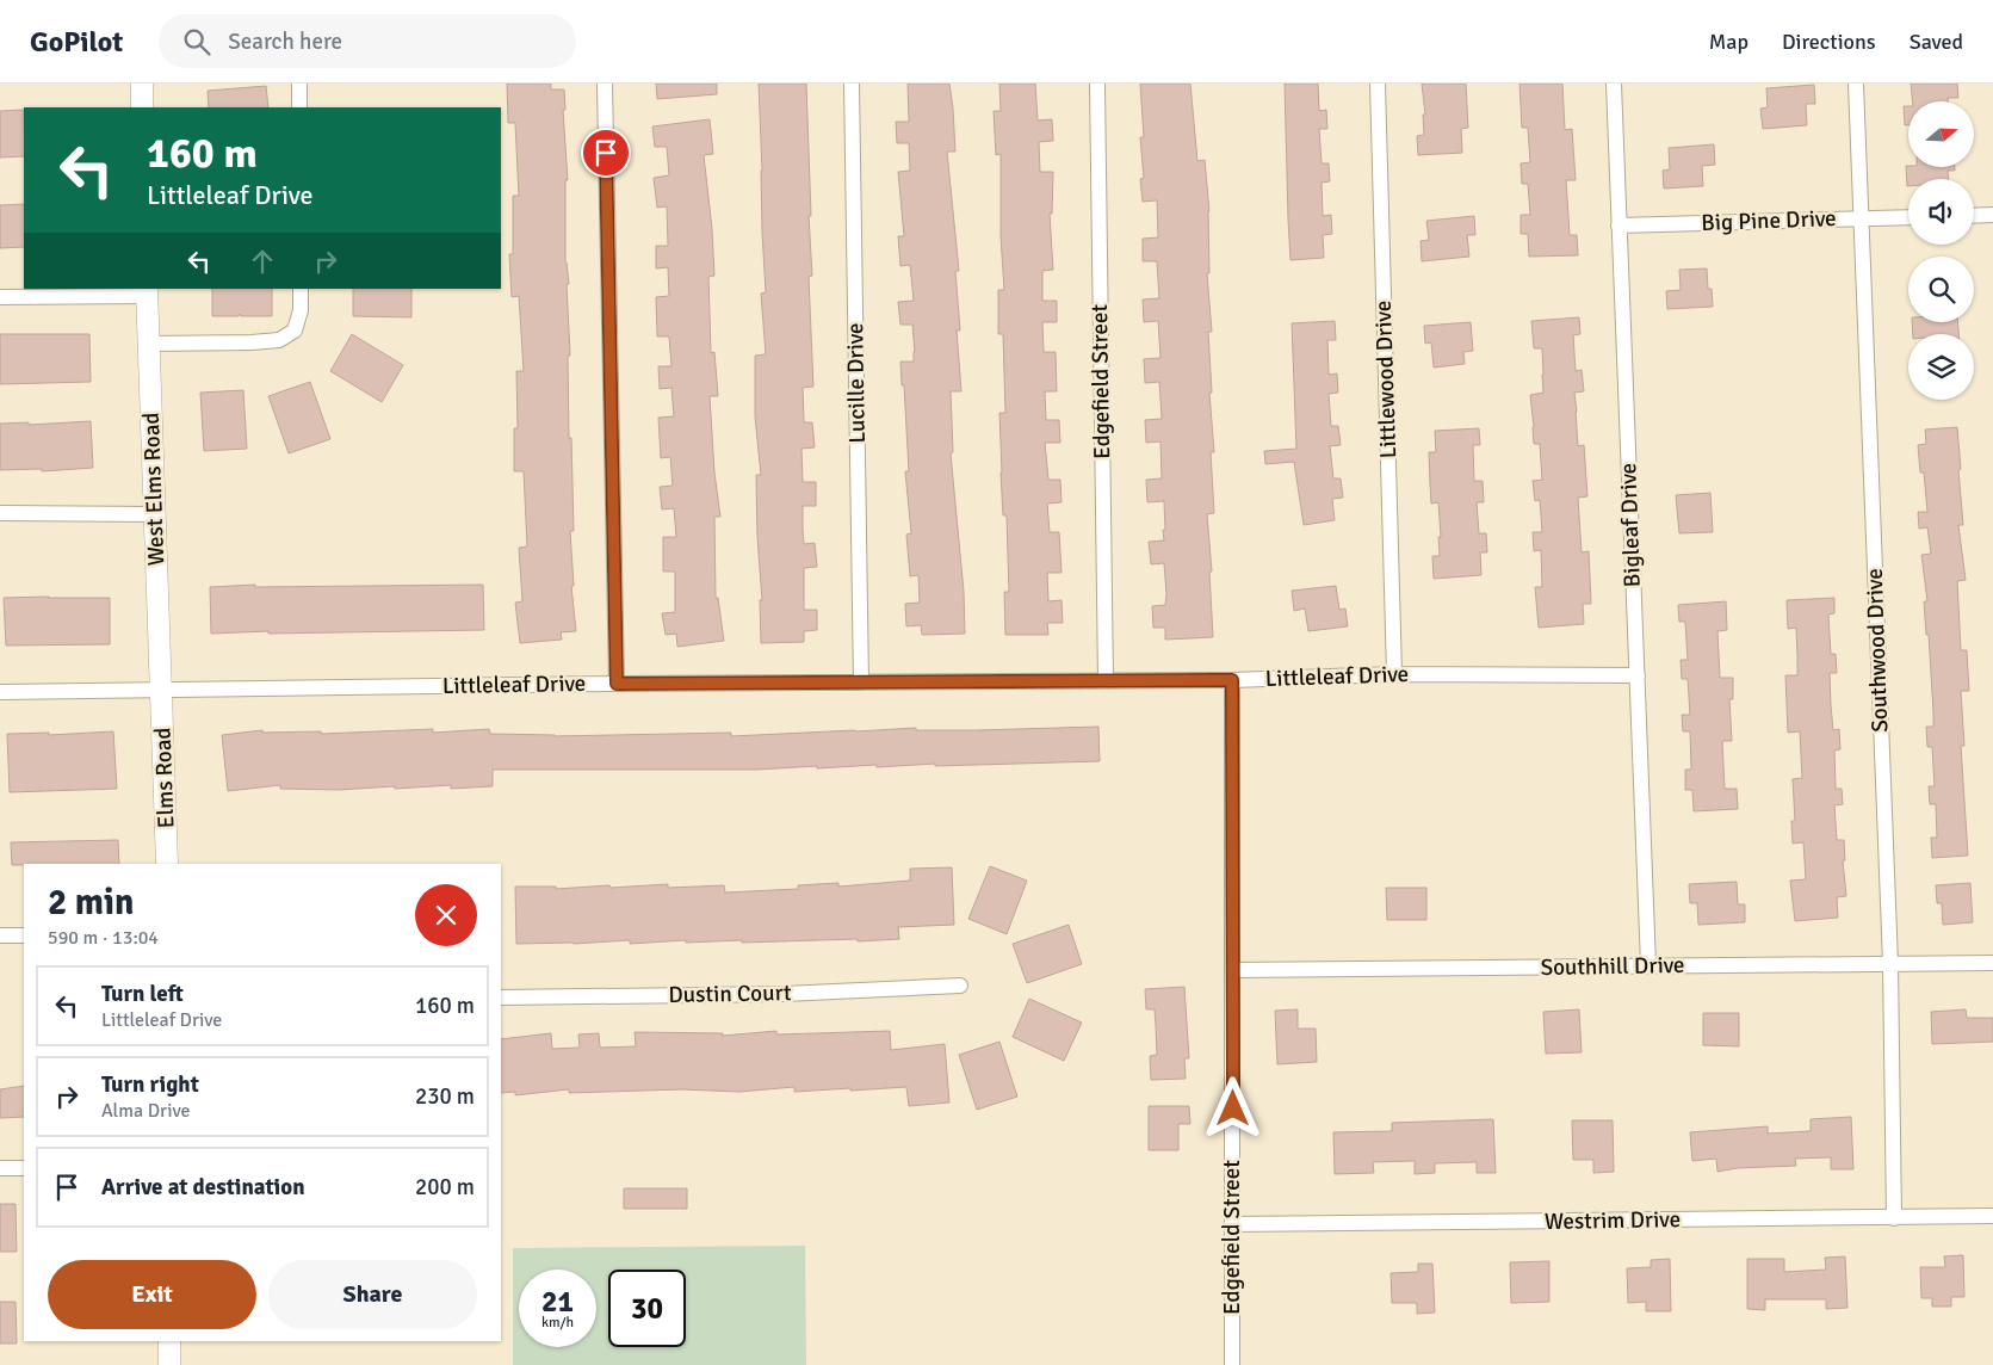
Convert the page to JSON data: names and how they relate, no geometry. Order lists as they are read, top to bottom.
{
  "streets": {
    "main road": ["West Elms Road", "Elms Road"],
    "street": [
      "Big Pine Drive",
      "Littlewood Drive",
      "Edgefield Street",
      "Lucille Drive",
      "Bigleaf Drive",
      "Southwood Drive",
      "Littleleaf Drive",
      "Southhill Drive",
      "Dustin Court",
      "Westrim Drive"
    ]
  },
  "crossings": [
    ["Big Pine Drive", "Bigleaf Drive"],
    ["Big Pine Drive", "Southwood Drive"],
    ["Littlewood Drive", "Littleleaf Drive"],
    ["Edgefield Street", "Littleleaf Drive"],
    ["Edgefield Street", "Southhill Drive"],
    ["Edgefield Street", "Westrim Drive"],
    ["Lucille Drive", "Littleleaf Drive"],
    ["West Elms Road", "Littleleaf Drive"],
    ["West Elms Road", "Elms Road"],
    ["Bigleaf Drive", "Littleleaf Drive"],
    ["Bigleaf Drive", "Southhill Drive"],
    ["Southwood Drive", "Southhill Drive"],
    ["Southwood Drive", "Westrim Drive"],
    ["Littleleaf Drive", "Elms Road"]
  ],
  "north": "right",
  "page": {
    "header": "GoPilot",
    "search": "Search here",
    "nav": ["Map", "Directions", "Saved"],
    "turn": ["160 m", "Littleleaf Drive"],
    "heading": ["2 min", "590 m · 13:04"],
    "list": [
      {
        "name": "Turn left",
        "note": "Littleleaf Drive",
        "value": "160 m"
      },
      {
        "name": "Turn right",
        "note": "Alma Drive",
        "value": "230 m"
      },
      {
        "name": "Arrive at destination",
        "value": "200 m"
      }
    ],
    "buttons": ["Exit", "Share"],
    "speed": "21 km/h",
    "limit": "30"
  }
}
